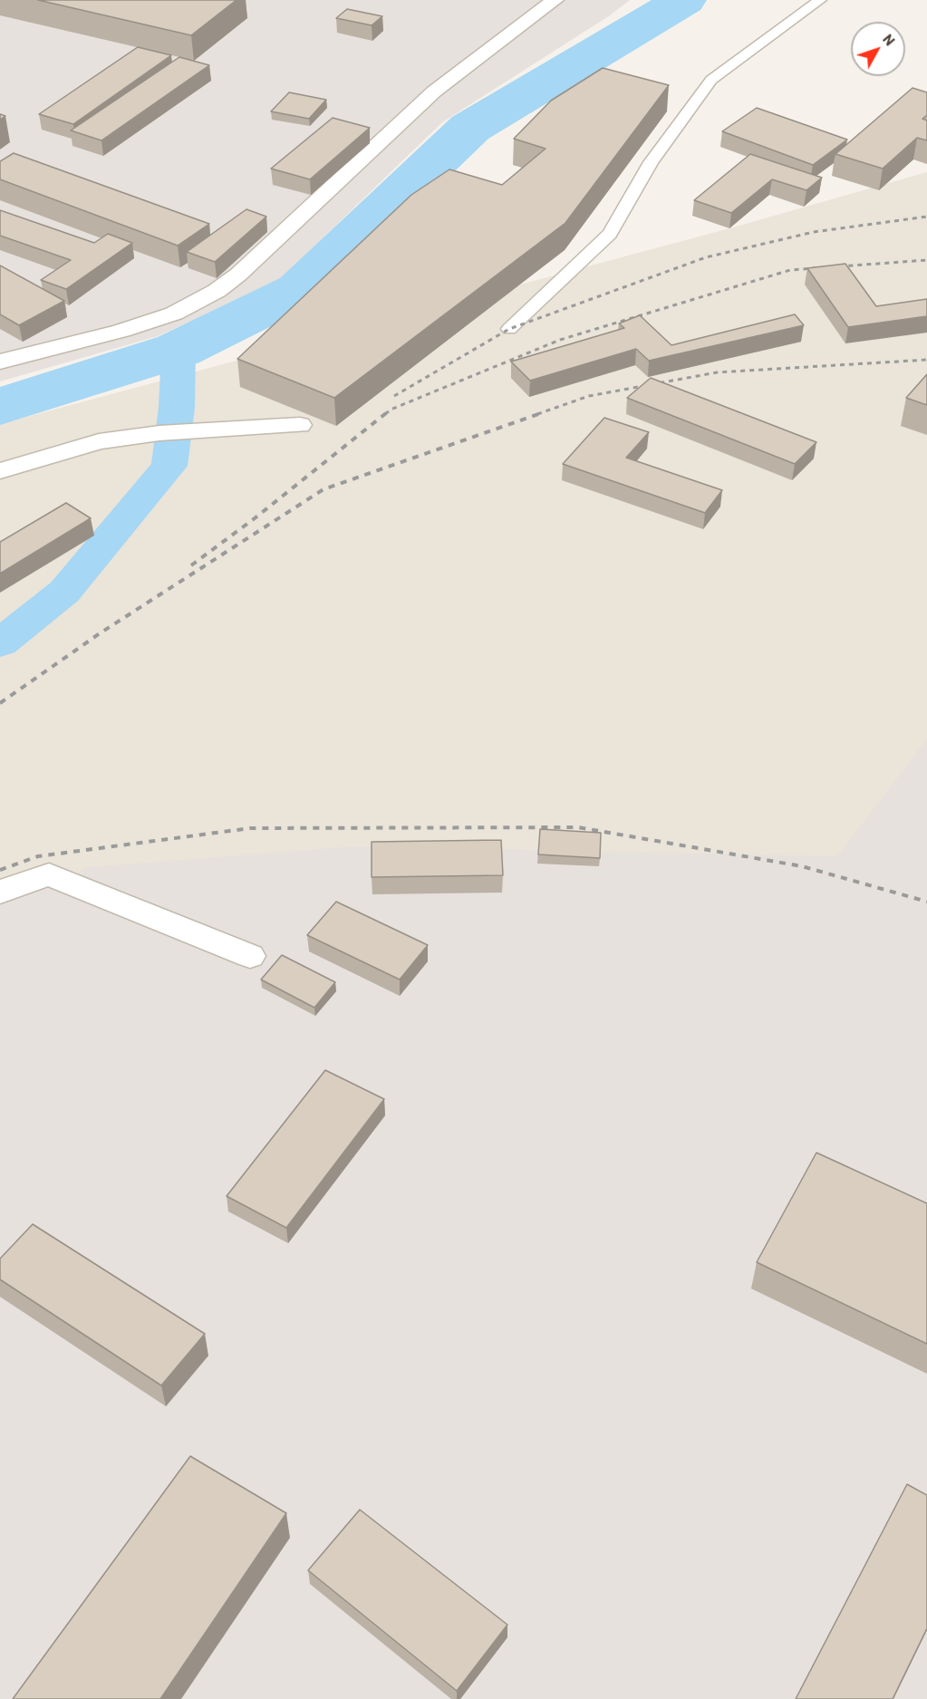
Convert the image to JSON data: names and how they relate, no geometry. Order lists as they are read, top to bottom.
{
  "north": "top right"
}
